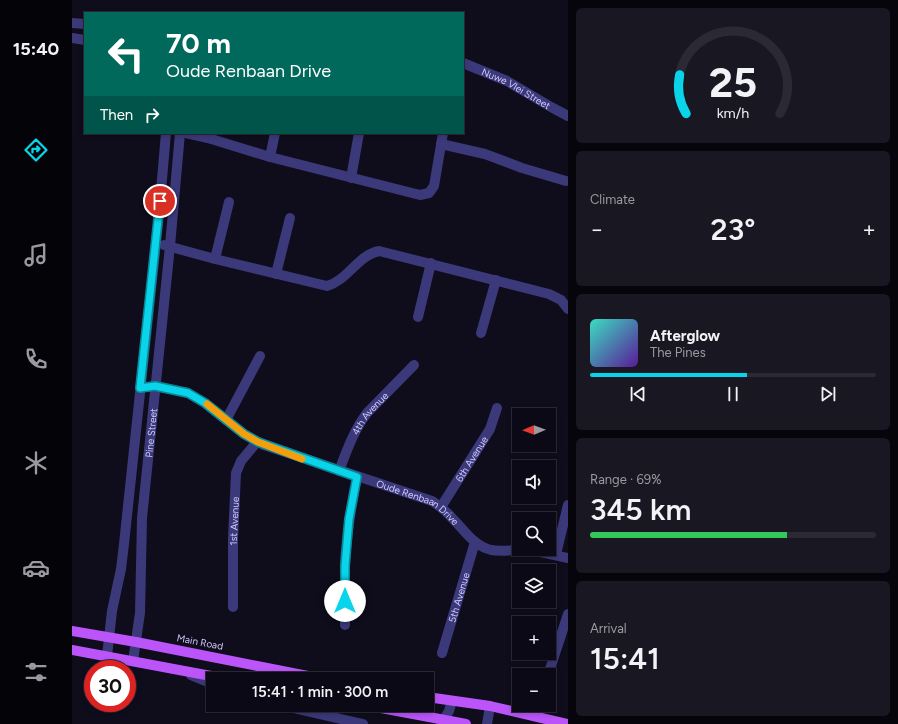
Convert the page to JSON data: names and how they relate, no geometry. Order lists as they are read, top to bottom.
{
  "streets": {
    "main road": ["Main Road"],
    "street": [
      "Nuwe Vlei Street",
      "4th Avenue",
      "Pine Street",
      "6th Avenue",
      "Oude Renbaan Drive",
      "1st Avenue",
      "5th Avenue"
    ]
  },
  "crossings": [
    ["4th Avenue", "Oude Renbaan Drive"],
    ["Pine Street", "Oude Renbaan Drive"],
    ["Pine Street", "Main Road"],
    ["6th Avenue", "Oude Renbaan Drive"],
    ["Oude Renbaan Drive", "1st Avenue"],
    ["Oude Renbaan Drive", "5th Avenue"]
  ],
  "north": "left",
  "page": {
    "tabs": "15:40",
    "turn": ["70 m", "Oude Renbaan Drive"],
    "then": "Then",
    "tile": [
      "Climate",
      ["Range · 69%", "345 km"],
      ["Arrival", "15:41"]
    ],
    "heat": ["−", "23°", "+"],
    "song": ["Afterglow", "The Pines"],
    "map_buttons": ["+", "−"],
    "limit": "30",
    "trip": "15:41 · 1 min · 300 m",
    "gauge": ["25", "km/h"]
  }
}
